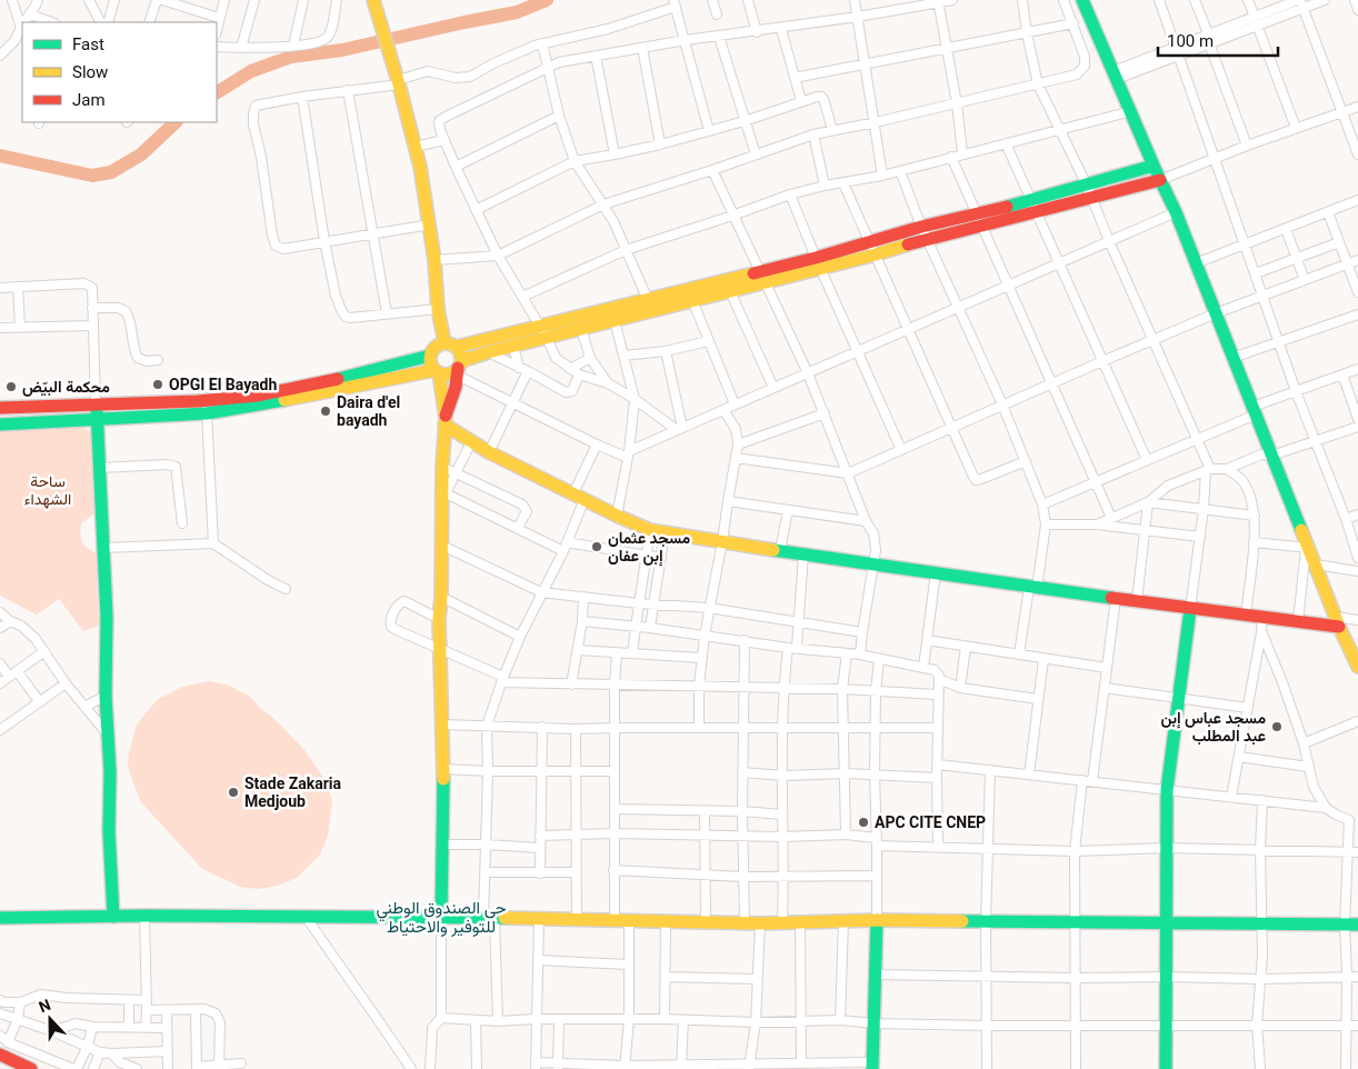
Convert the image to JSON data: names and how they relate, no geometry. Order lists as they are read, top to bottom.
{
  "districts": ["حي الصندوق الوطني للتوفير والاحتياط"],
  "parks": ["ساحة الشهداء"],
  "places": [
    "OPGI El Bayadh",
    "محكمة البيّض",
    "Daira d'el bayadh",
    "مسجد عثمان إبن عفان",
    "مسجد عباس إبن عبد المطلب",
    "Stade Zakaria Medjoub",
    "APC CITE CNEP"
  ],
  "legend": ["Fast", "Slow", "Jam"],
  "scale_bar": "100 m",
  "north": "top"
}
